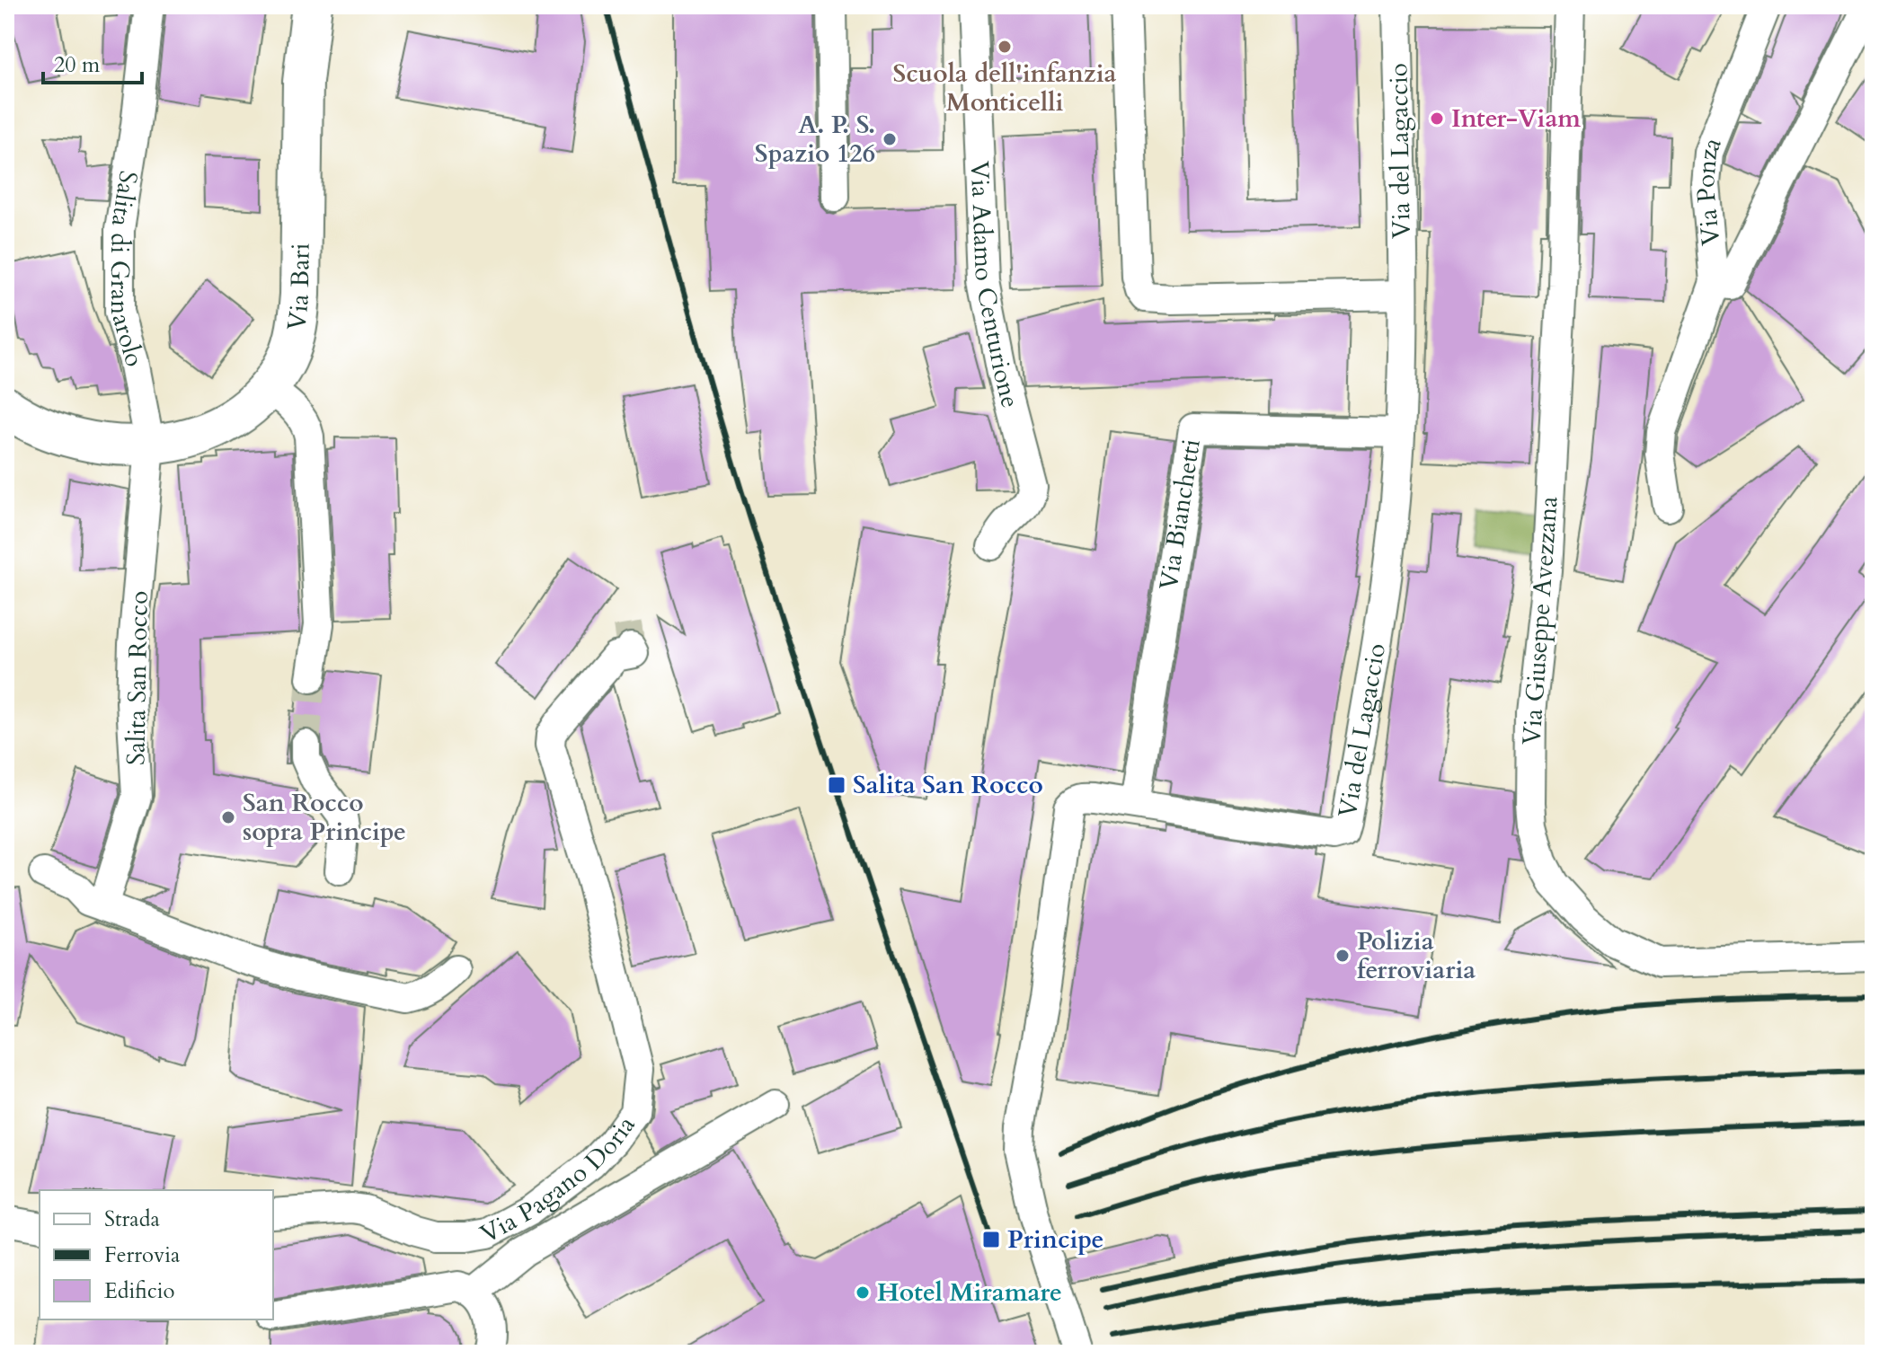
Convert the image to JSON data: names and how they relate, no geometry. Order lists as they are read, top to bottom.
{
  "streets": {
    "street": [
      "Via del Lagaccio",
      "Via Ponza",
      "Salita di Granarolo",
      "Via Adamo Centurione",
      "Via Bari",
      "Via Bianchetti",
      "Via Giuseppe Avezzana",
      "Salita San Rocco",
      "Via Pagano Doria"
    ]
  },
  "crossings": [
    ["Via del Lagaccio", "Via Bianchetti"],
    ["Salita di Granarolo", "Via Bari"],
    ["Salita di Granarolo", "Salita San Rocco"],
    ["Via Bari", "Salita San Rocco"]
  ],
  "places": {
    "other": [
      "Scuola dell'infanzia Monticelli",
      "Inter-Viam",
      "A. P. S. Spazio 126",
      "San Rocco sopra Principe",
      "Polizia ferroviaria",
      "Hotel Miramare"
    ],
    "transit": ["Salita San Rocco", "Principe"]
  },
  "legend": ["Strada", "Ferrovia", "Edificio"],
  "scale_bar": "20 m"
}
